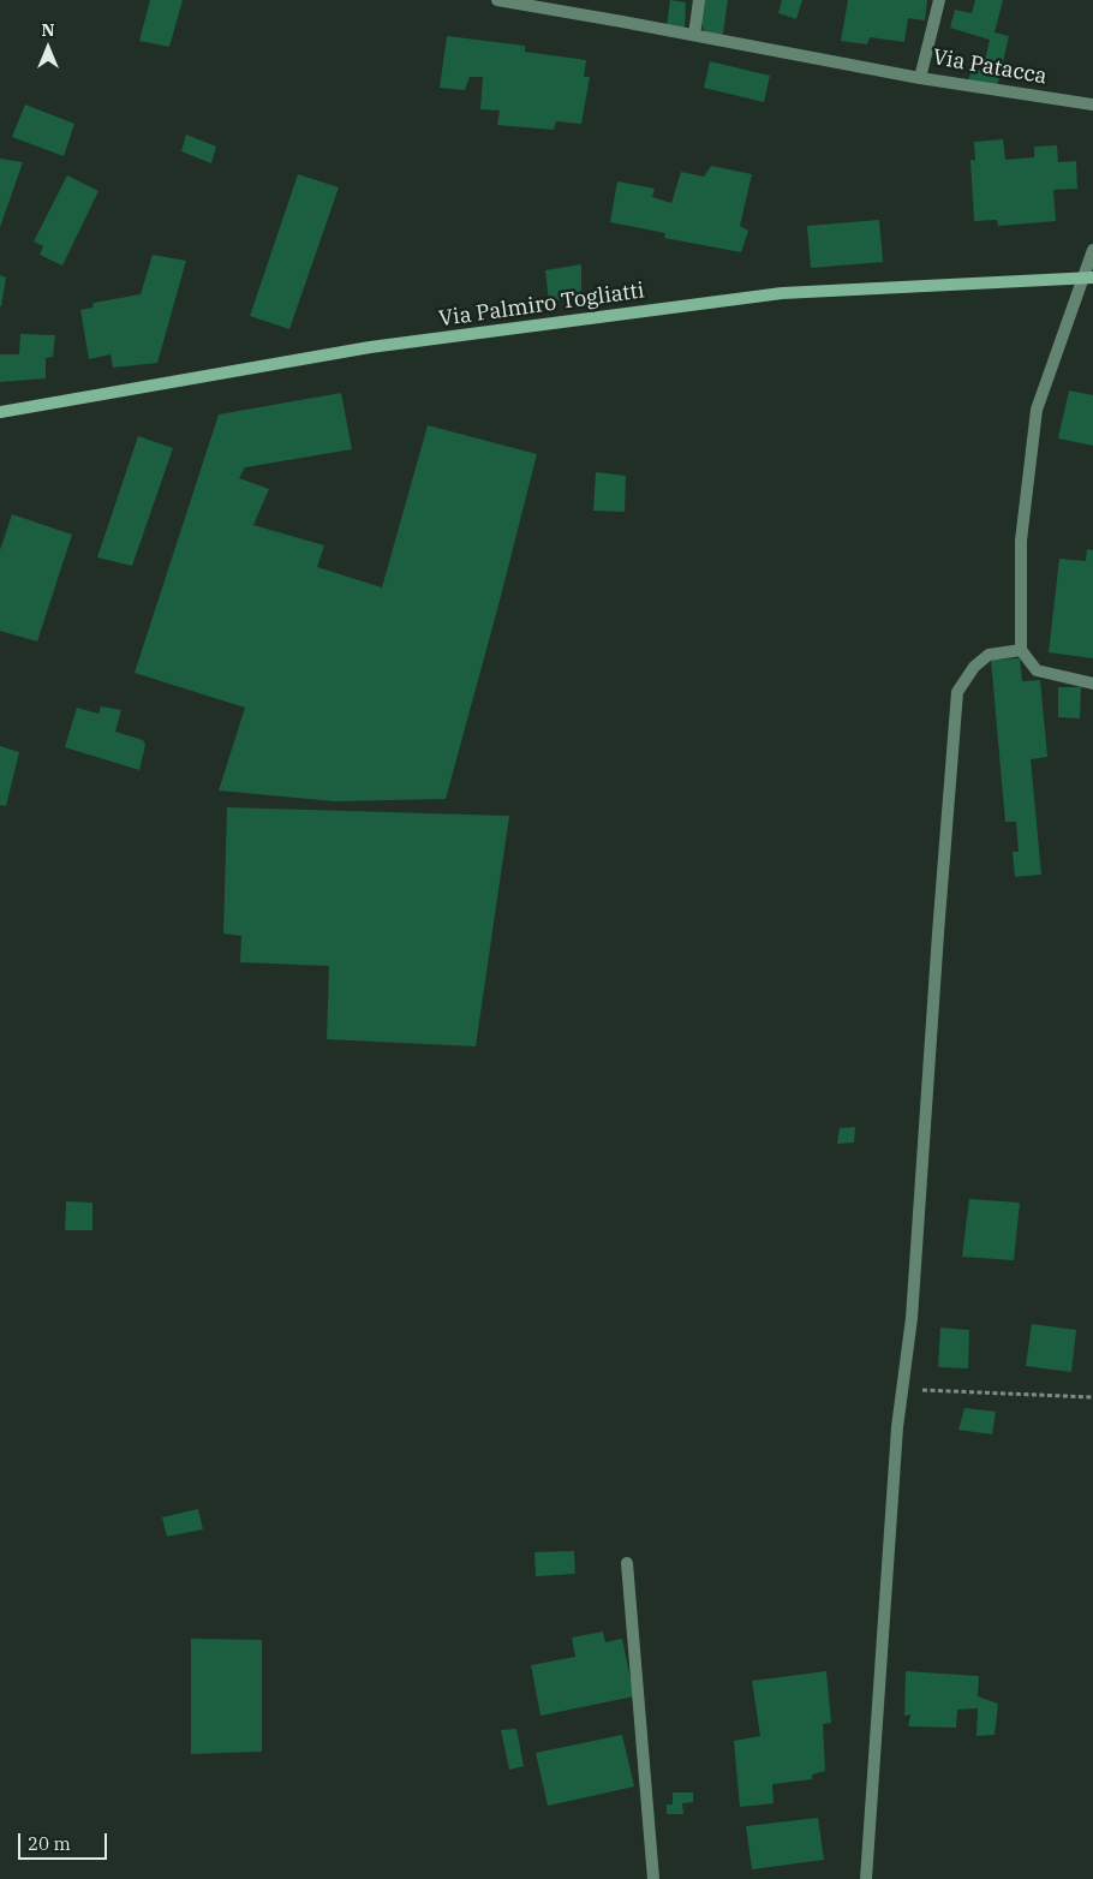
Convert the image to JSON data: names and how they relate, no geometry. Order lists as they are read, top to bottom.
{
  "streets": {
    "street": ["Via Patacca", "Via Palmiro Togliatti"]
  },
  "scale_bar": "20 m",
  "north": "top"
}
